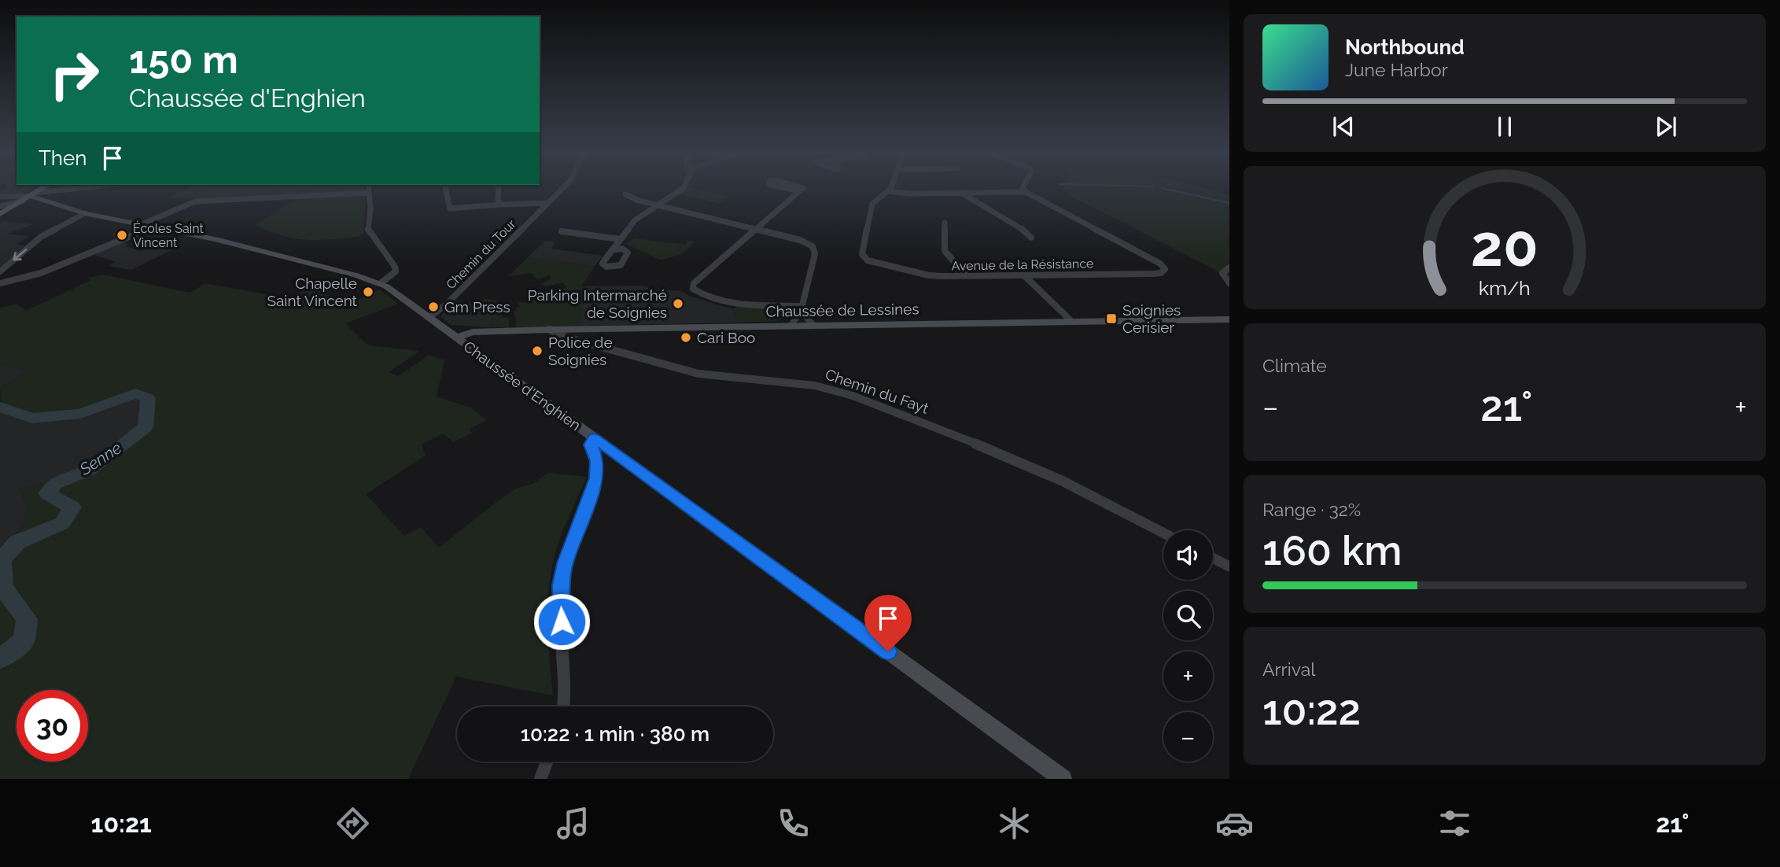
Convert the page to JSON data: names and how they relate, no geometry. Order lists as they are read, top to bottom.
{
  "streets": {
    "main road": ["Chaussée de Lessines", "Chaussée d'Enghien"],
    "street": ["Chemin du Tour", "Avenue de la Résistance", "Chemin du Fayt"]
  },
  "crossings": [
    ["Chemin du Tour", "Chaussée d'Enghien"],
    ["Avenue de la Résistance", "Chaussée de Lessines"],
    ["Chaussée de Lessines", "Chaussée d'Enghien"],
    ["Chaussée de Lessines", "Chemin du Fayt"]
  ],
  "water": ["Senne"],
  "places": {
    "other": [
      "Écoles Saint Vincent",
      "Chapelle Saint Vincent",
      "Parking Intermarché de Soignies",
      "Gm Press",
      "Cari Boo",
      "Police de Soignies"
    ],
    "transit": ["Soignies Cerisier"]
  },
  "page": {
    "turn": ["150 m", "Chaussée d'Enghien"],
    "song": ["Northbound", "June Harbor"],
    "then": "Then",
    "tile": [
      "Climate",
      ["Range · 32%", "160 km"],
      ["Arrival", "10:22"]
    ],
    "heat": ["−", "21°", "+"],
    "map_buttons": ["+", "−"],
    "limit": "30",
    "trip": "10:22 · 1 min · 380 m",
    "tabs": ["10:21", "21°"],
    "gauge": ["20", "km/h"]
  }
}
